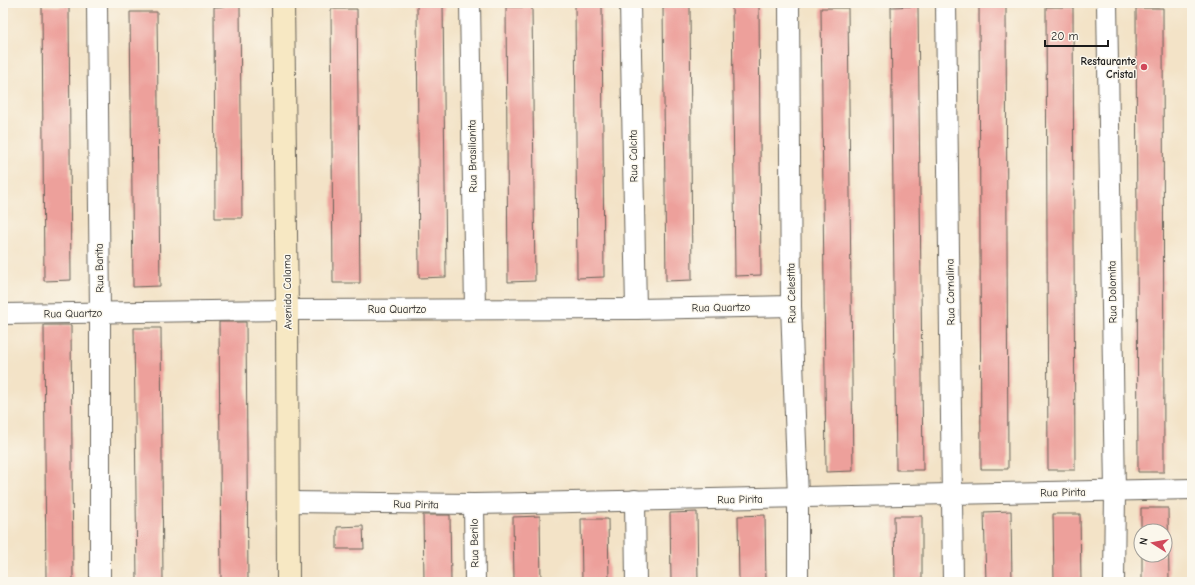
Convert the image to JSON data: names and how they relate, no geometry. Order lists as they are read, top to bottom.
{
  "streets": {
    "street": [
      "Rua Brasilianita",
      "Rua Calcita",
      "Rua Barita",
      "Avenida Calama",
      "Rua Cornalina",
      "Rua Dolomita",
      "Rua Celestita",
      "Rua Quartzo",
      "Rua Pirita",
      "Rua Berilo"
    ]
  },
  "crossings": [
    ["Rua Brasilianita", "Rua Quartzo"],
    ["Rua Calcita", "Rua Quartzo"],
    ["Rua Barita", "Rua Quartzo"],
    ["Avenida Calama", "Rua Quartzo"],
    ["Avenida Calama", "Rua Pirita"],
    ["Rua Cornalina", "Rua Pirita"],
    ["Rua Dolomita", "Rua Pirita"],
    ["Rua Celestita", "Rua Quartzo"],
    ["Rua Celestita", "Rua Pirita"],
    ["Rua Pirita", "Rua Berilo"]
  ],
  "places": ["Restaurante Cristal"],
  "scale_bar": "20 m",
  "north": "left"
}
